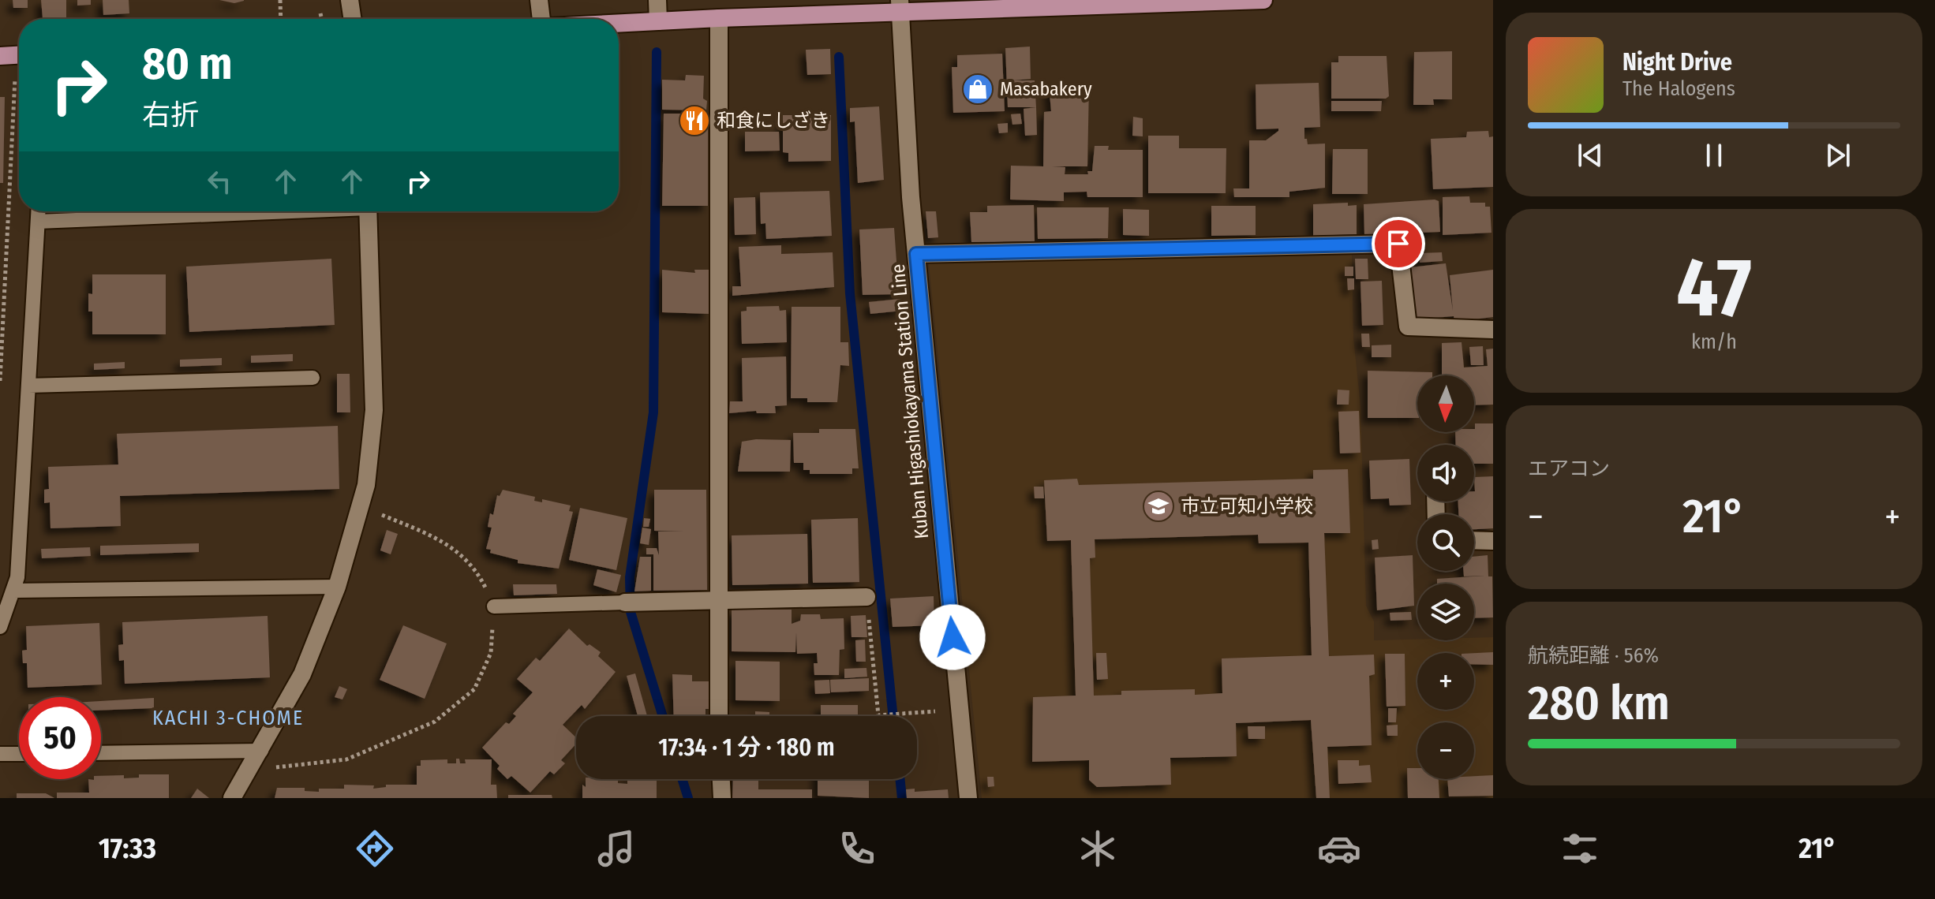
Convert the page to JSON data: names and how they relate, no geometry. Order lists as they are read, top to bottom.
{
  "streets": {
    "street": ["Kuban Higashiokayama Station Line"]
  },
  "districts": ["KACHI 3-CHOME"],
  "places": {
    "shop": ["Masabakery"],
    "restaurant": ["和食にしざき"],
    "school or university": ["市立可知小学校"]
  },
  "north": "bottom",
  "page": {
    "turn": ["80 m", "右折"],
    "song": ["Night Drive", "The Halogens"],
    "tile": [
      ["47", "km/h"],
      "エアコン",
      ["航続距離 · 56%", "280 km"]
    ],
    "map_buttons": ["+", "−"],
    "heat": ["−", "21°", "+"],
    "limit": "50",
    "trip": "17:34 · 1 分 · 180 m",
    "tabs": ["17:33", "21°"]
  }
}
